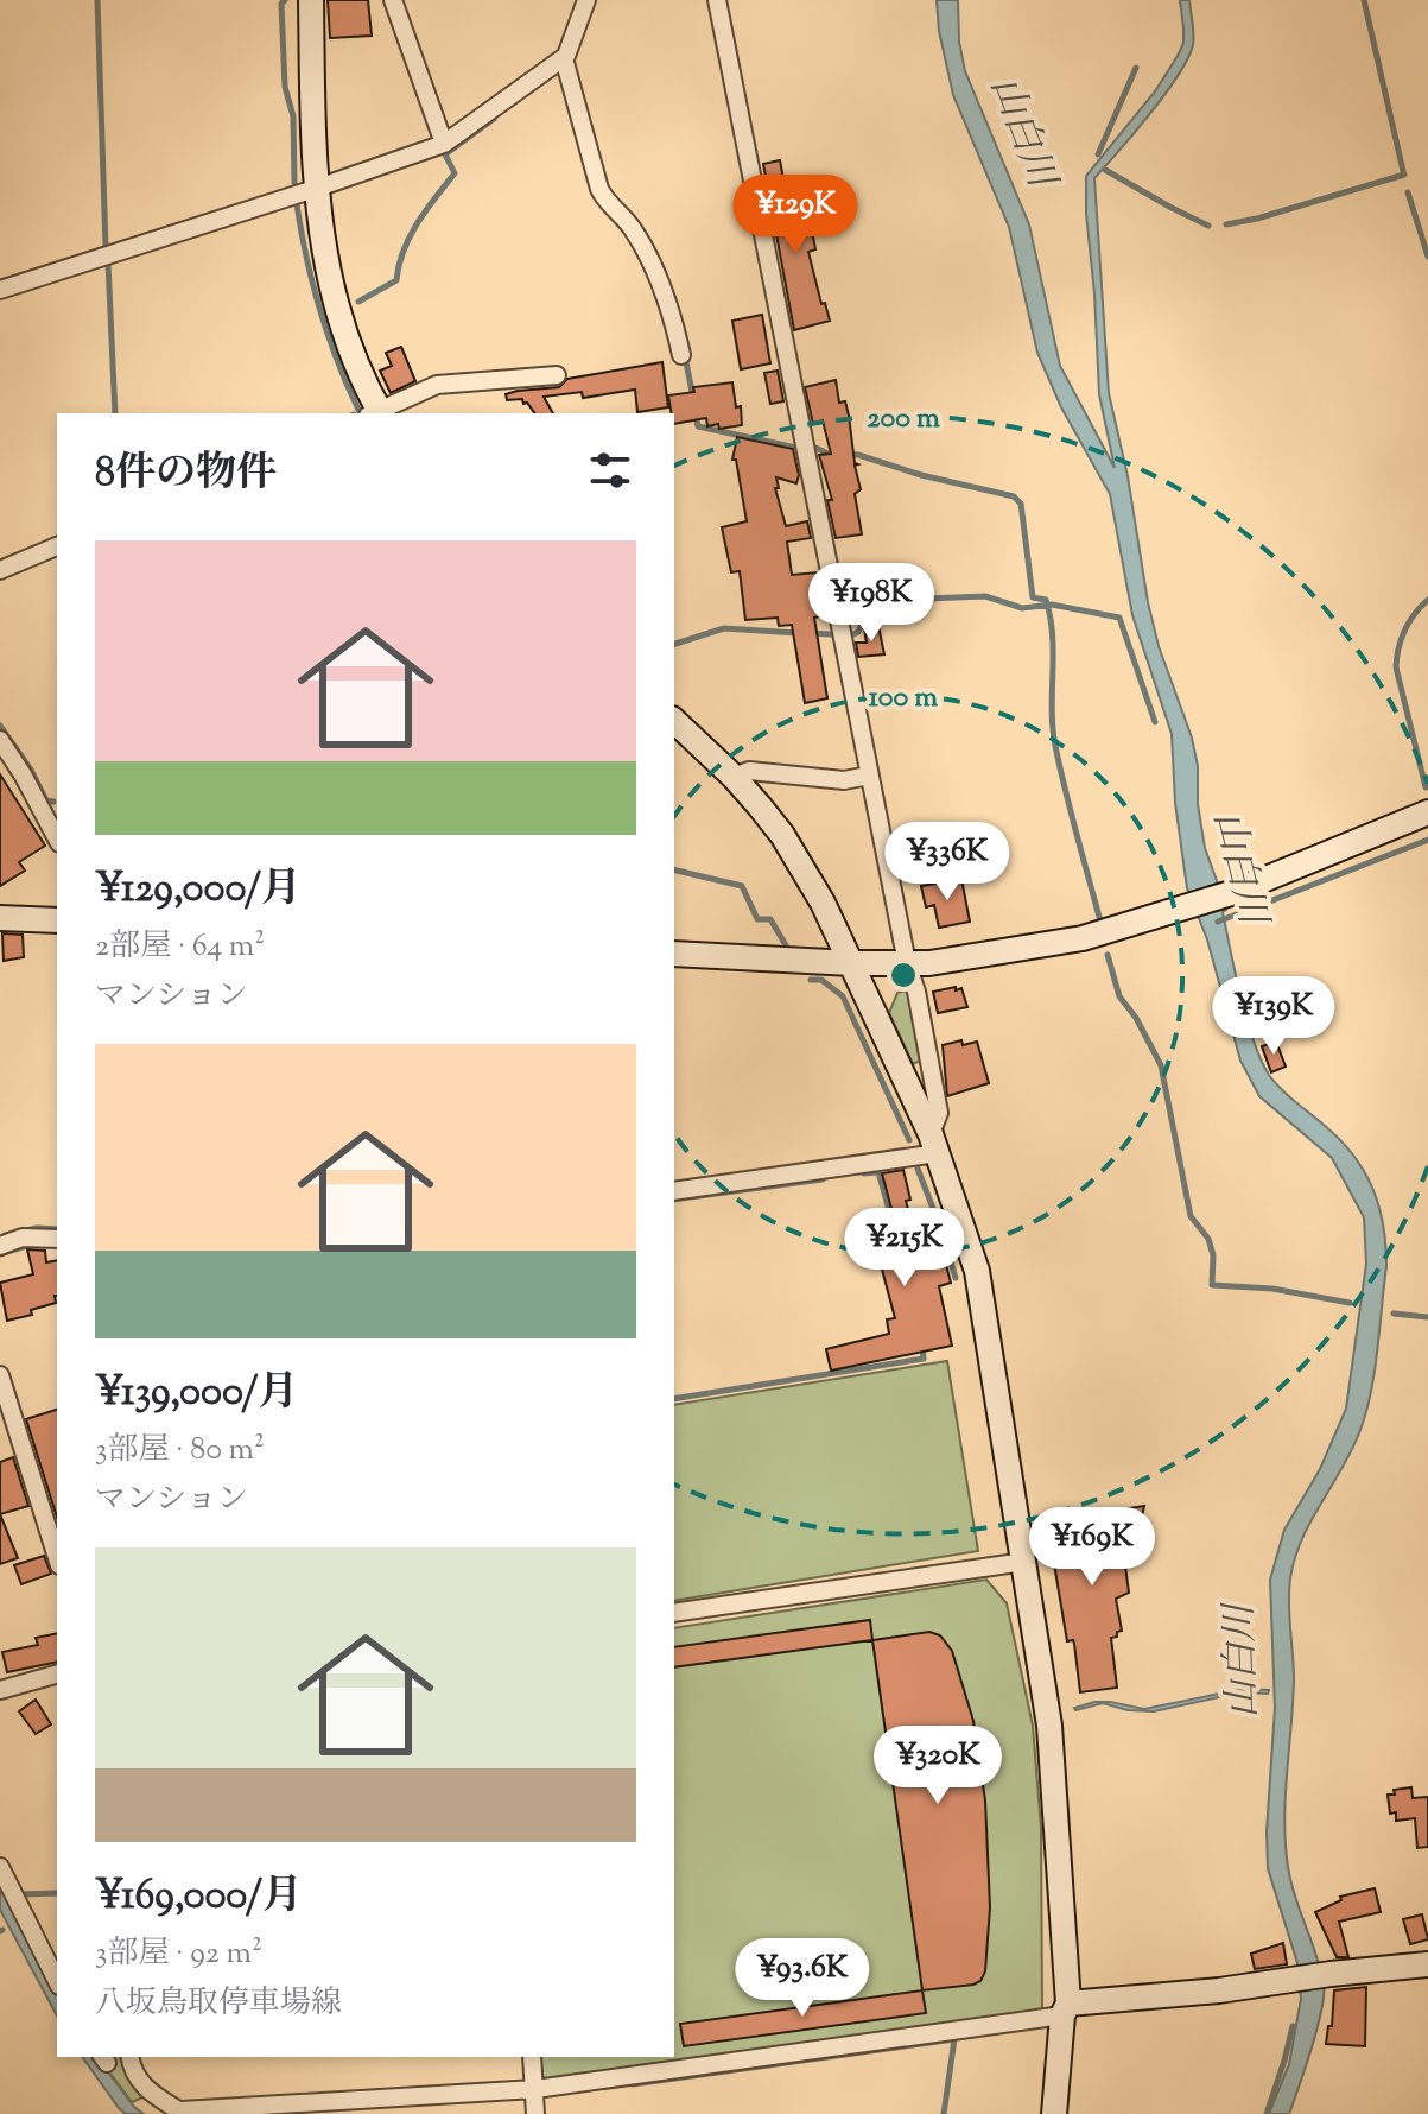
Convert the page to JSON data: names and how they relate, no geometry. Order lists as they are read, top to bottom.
{
  "water": ["山白川"],
  "page": {
    "price": [
      "¥129K",
      "¥198K",
      "¥336K",
      "¥139K",
      "¥215K",
      "¥169K",
      "¥320K",
      "¥93.6K"
    ],
    "heading": "8件の物件",
    "list": [
      {
        "name": "¥129,000/月",
        "note": "2部屋 · 64 m² · マンション"
      },
      {
        "name": "¥139,000/月",
        "note": "3部屋 · 80 m² · マンション"
      },
      {
        "name": "¥169,000/月",
        "note": "3部屋 · 92 m² · 八坂鳥取停車場線"
      }
    ]
  },
  "rings": ["200 m", "100 m"]
}
